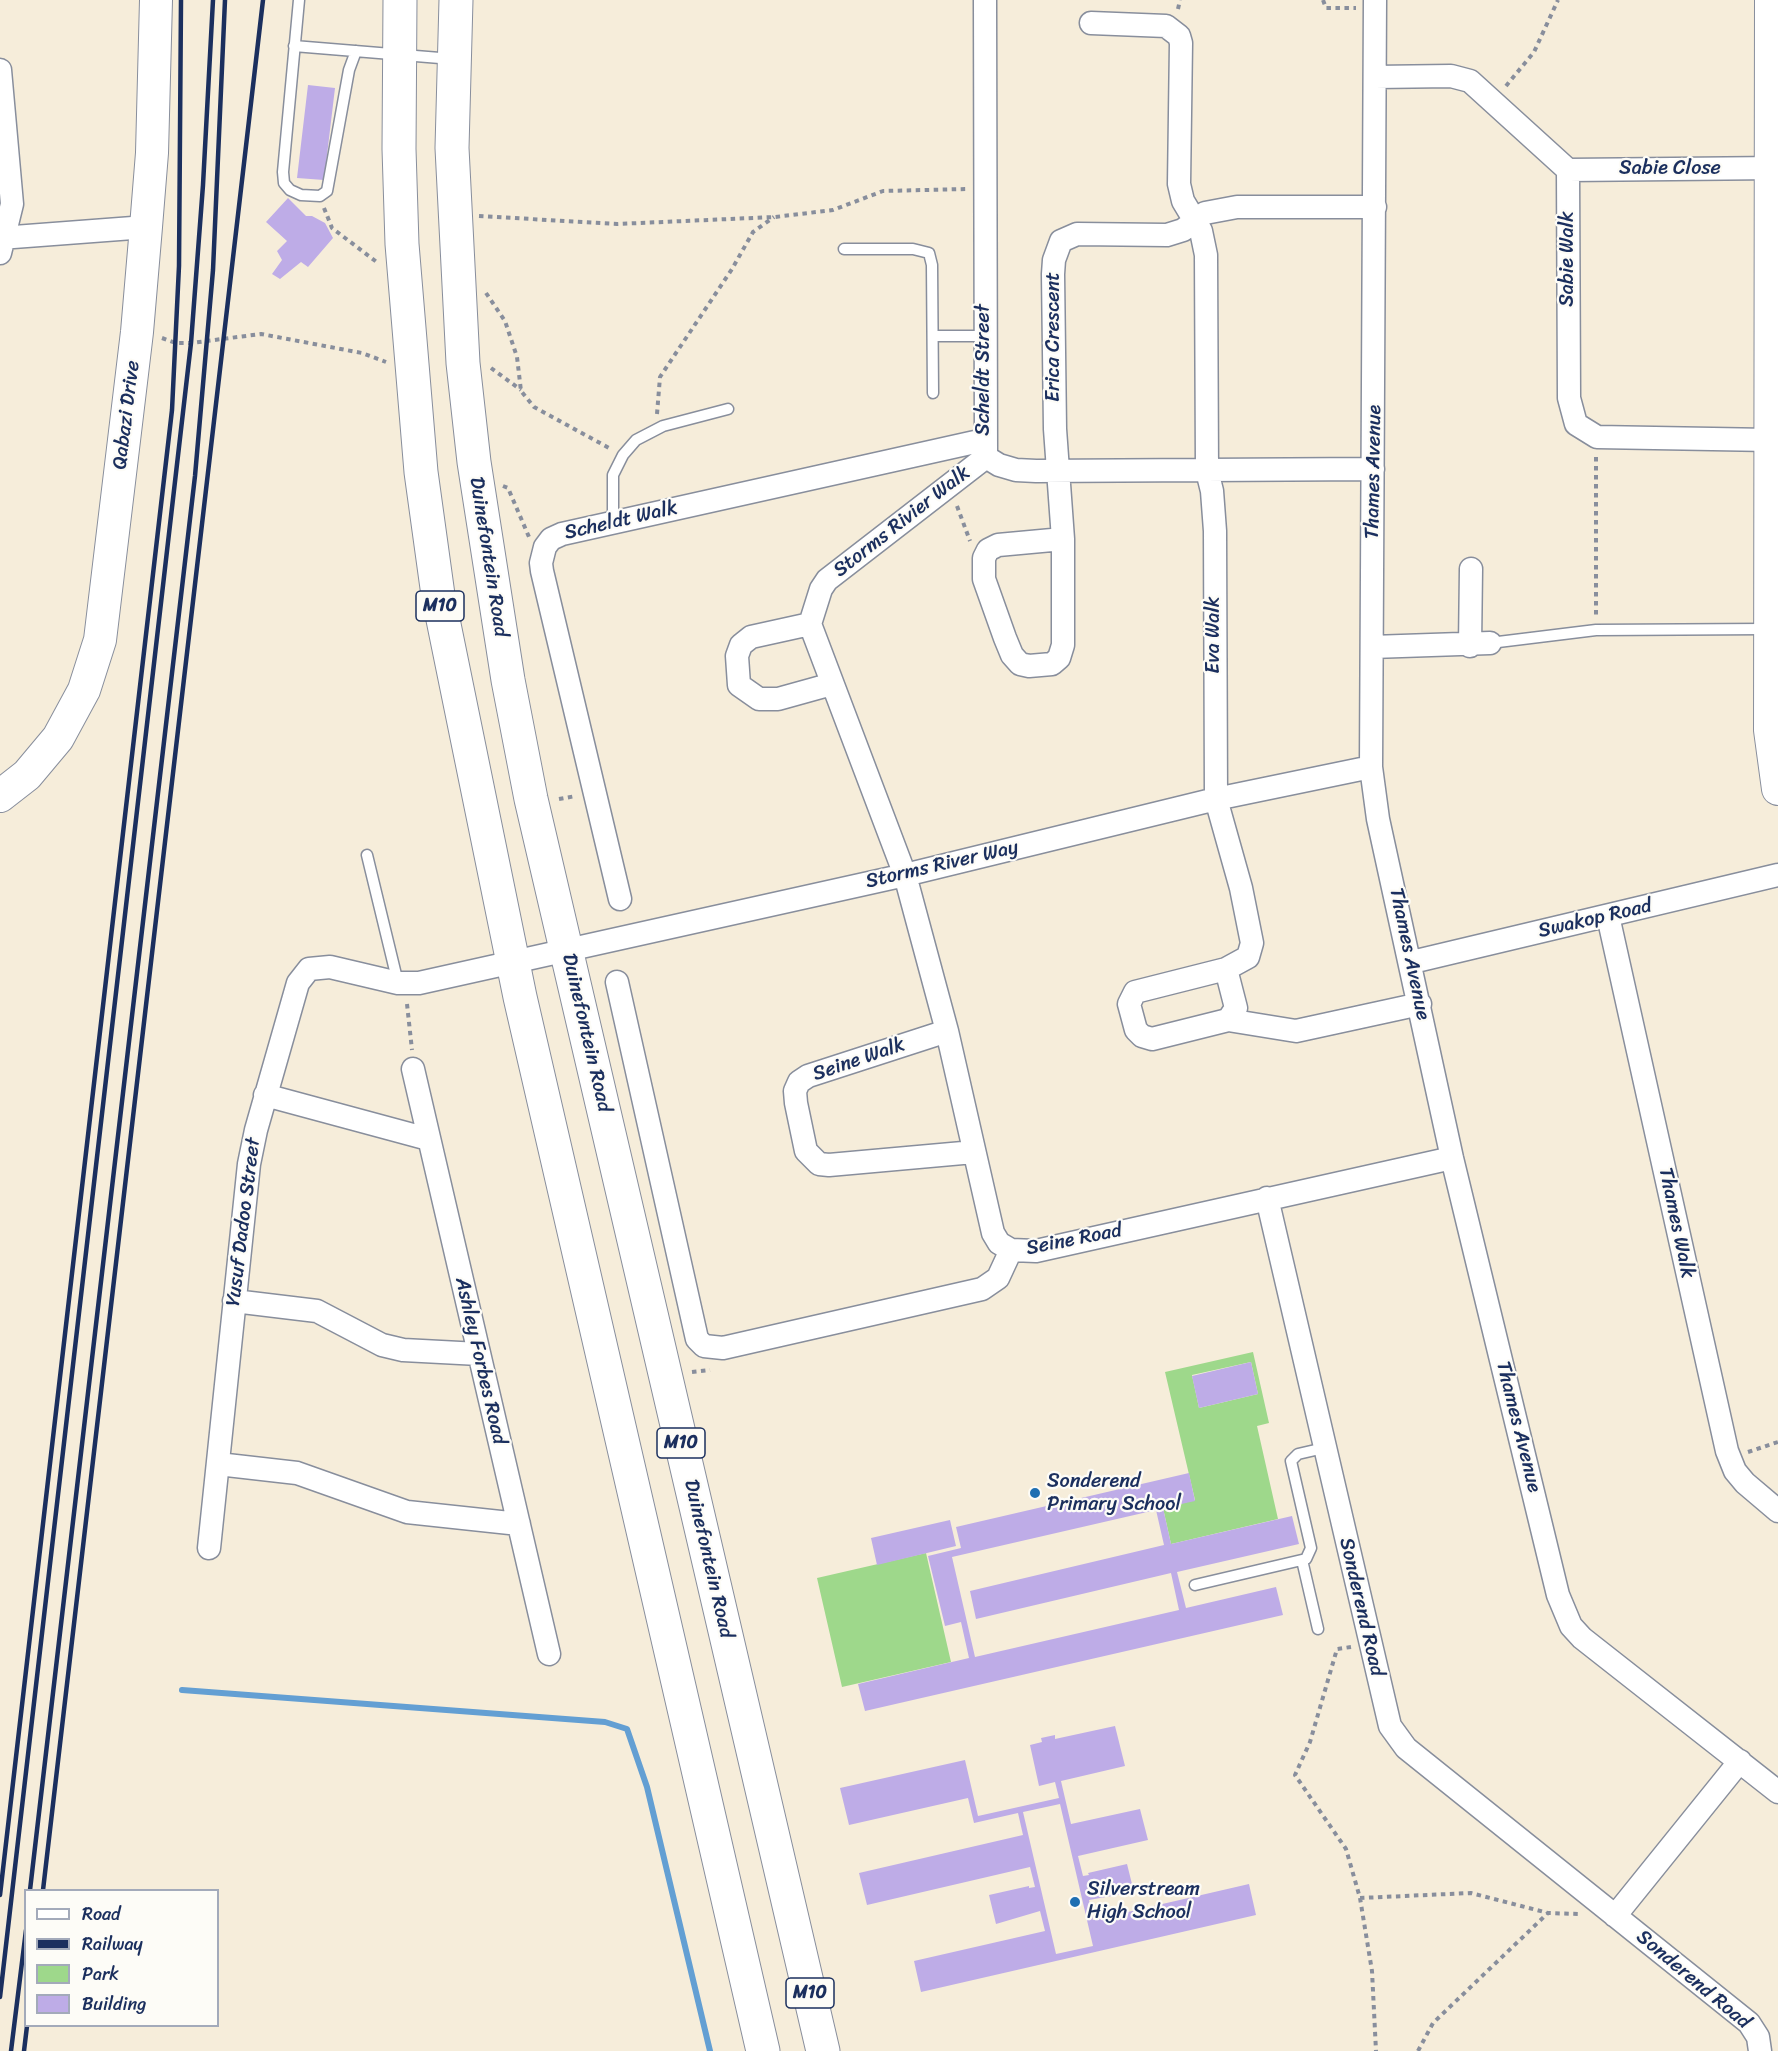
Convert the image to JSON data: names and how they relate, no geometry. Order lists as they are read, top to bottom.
{
  "streets": {
    "main road": ["Duinefontein Road", "M10"],
    "street": [
      "Sabie Close",
      "Sabie Walk",
      "Erica Crescent",
      "Scheldt Street",
      "Qabazi Drive",
      "Thames Avenue",
      "Scheldt Walk",
      "Storms Rivier Walk",
      "Eva Walk",
      "Storms River Way",
      "Swakop Road",
      "Seine Walk",
      "Yusuf Dadoo Street",
      "Thames Walk",
      "Seine Road",
      "Ashley Forbes Road",
      "Sonderend Road"
    ]
  },
  "crossings": [
    ["Sabie Close", "Sabie Walk"],
    ["Erica Crescent", "Scheldt Street"],
    ["Scheldt Street", "Thames Avenue"],
    ["Scheldt Street", "Scheldt Walk"],
    ["Scheldt Street", "Storms Rivier Walk"],
    ["Scheldt Street", "Eva Walk"],
    ["Thames Avenue", "Storms River Way"],
    ["Thames Avenue", "Swakop Road"],
    ["Thames Avenue", "Seine Road"],
    ["Scheldt Walk", "Storms Rivier Walk"],
    ["Duinefontein Road", "Storms River Way"],
    ["M10", "Storms River Way"],
    ["M10", "Yusuf Dadoo Street"],
    ["Eva Walk", "Storms River Way"],
    ["Storms River Way", "Yusuf Dadoo Street"],
    ["Storms River Way", "Seine Road"],
    ["Swakop Road", "Thames Walk"],
    ["Seine Walk", "Seine Road"],
    ["Seine Road", "Sonderend Road"]
  ],
  "places": ["Sonderend Primary School", "Silverstream High School"],
  "legend": [
    "Road",
    "Railway",
    "Park",
    "Building"
  ]
}
